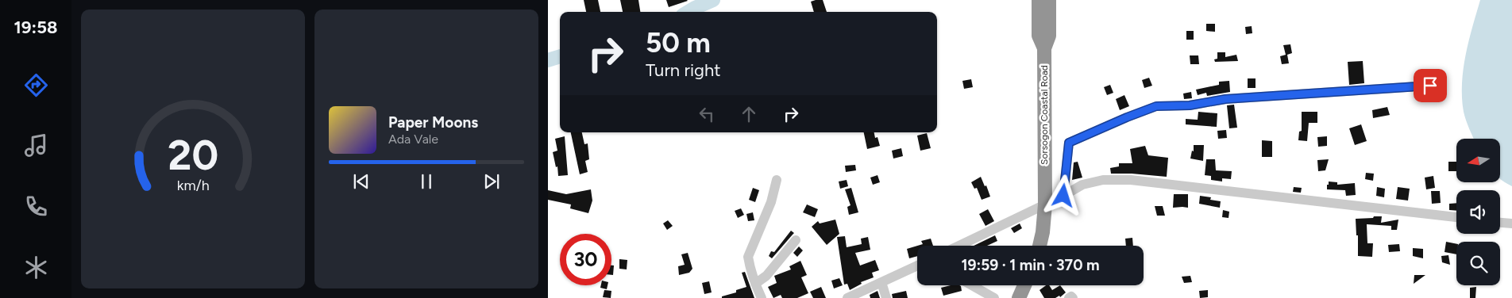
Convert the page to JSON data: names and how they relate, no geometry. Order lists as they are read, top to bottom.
{
  "streets": {
    "highway": ["Sorsogon Coastal Road"]
  },
  "north": "left",
  "page": {
    "tabs": "19:58",
    "turn": ["50 m", "Turn right"],
    "song": ["Paper Moons", "Ada Vale"],
    "limit": "30",
    "trip": "19:59 · 1 min · 370 m",
    "gauge": ["20", "km/h"]
  }
}
